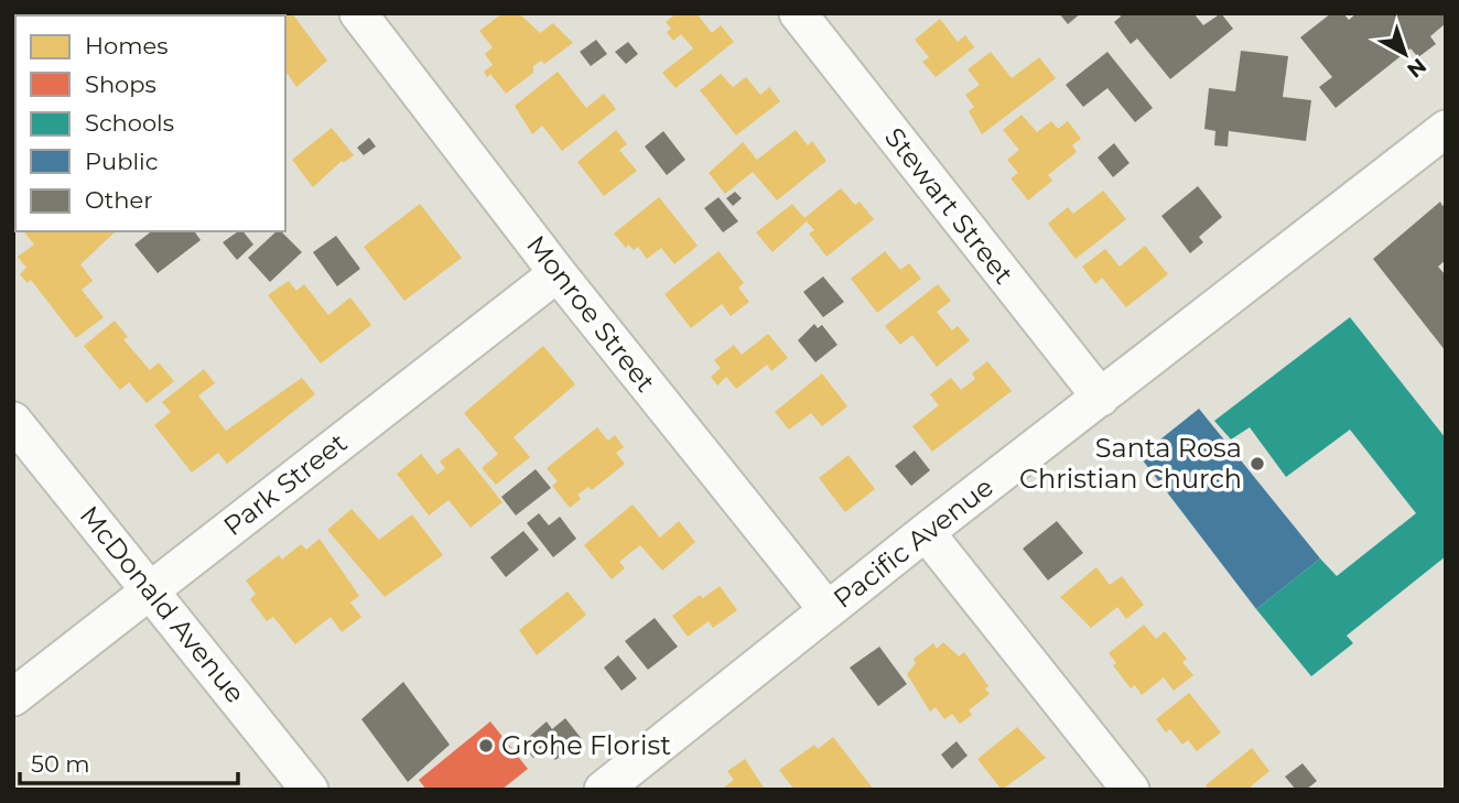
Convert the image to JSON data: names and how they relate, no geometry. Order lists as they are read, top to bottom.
{
  "streets": {
    "street": [
      "Stewart Street",
      "Monroe Street",
      "Park Street",
      "Pacific Avenue",
      "McDonald Avenue"
    ]
  },
  "crossings": [
    ["Stewart Street", "Pacific Avenue"],
    ["Monroe Street", "Park Street"],
    ["Monroe Street", "Pacific Avenue"],
    ["Park Street", "McDonald Avenue"]
  ],
  "places": ["Santa Rosa Christian Church", "Grohe Florist"],
  "legend": [
    "Homes",
    "Shops",
    "Schools",
    "Public",
    "Other"
  ],
  "scale_bar": "50 m",
  "north": "bottom right"
}
